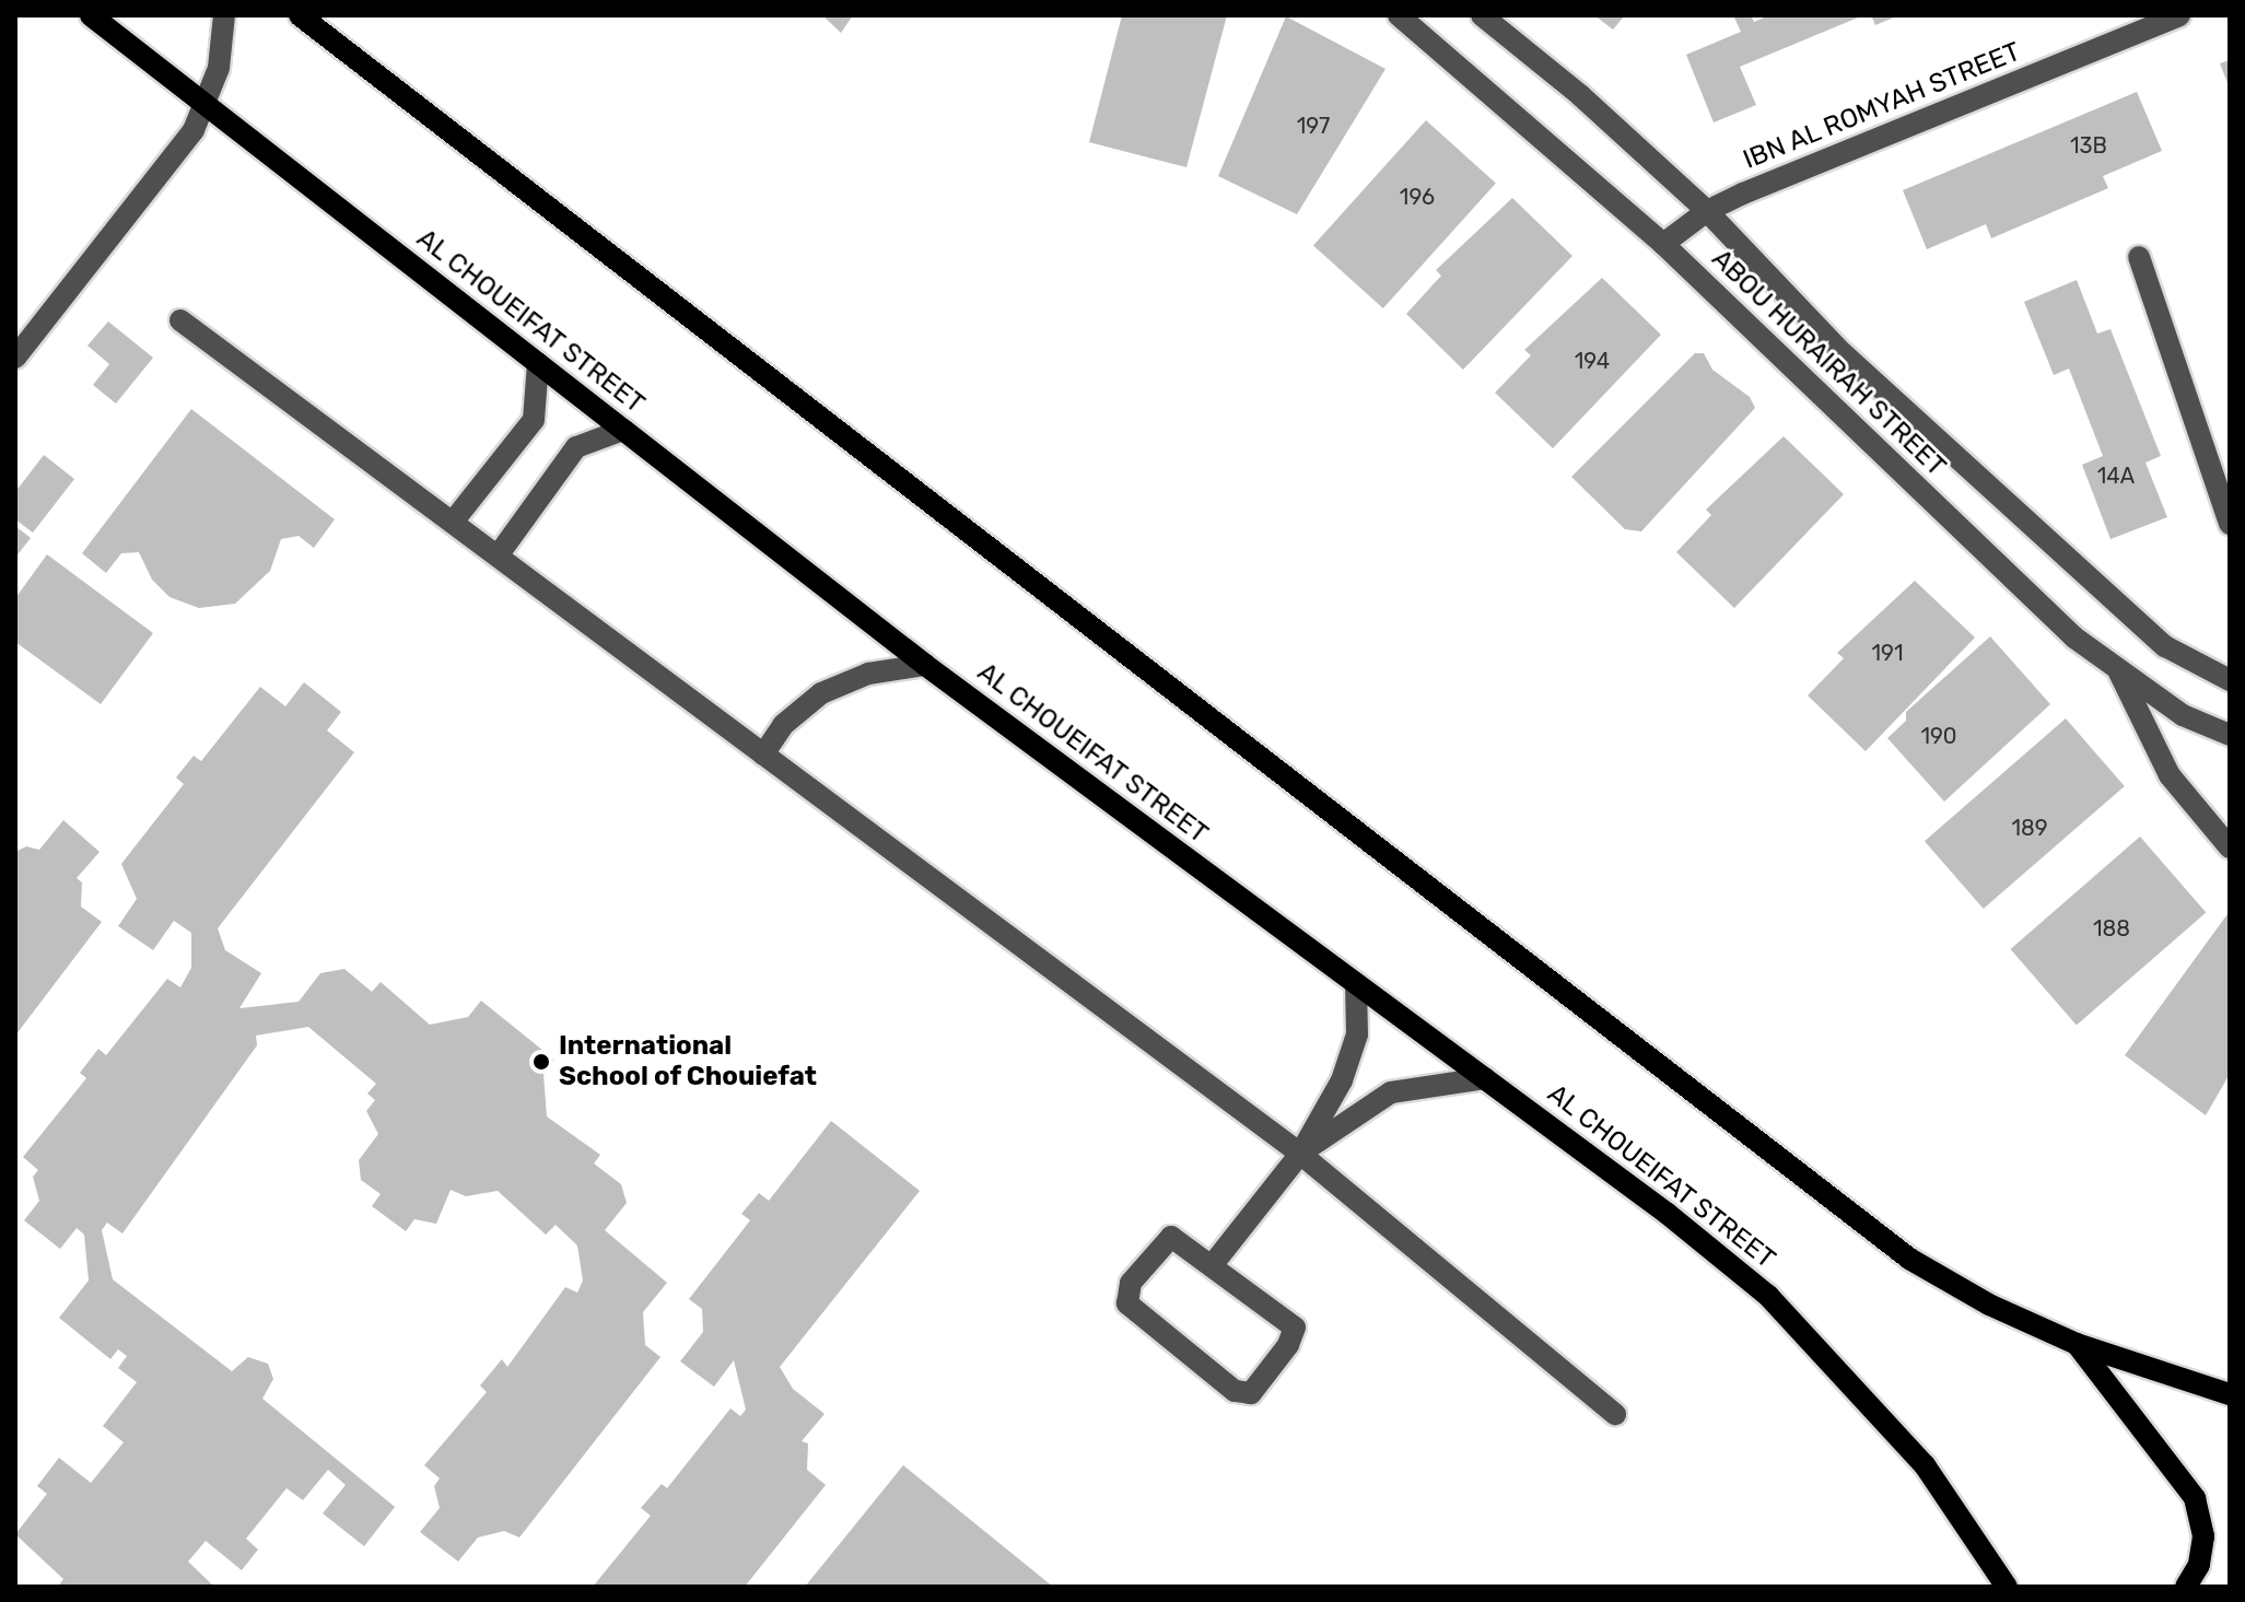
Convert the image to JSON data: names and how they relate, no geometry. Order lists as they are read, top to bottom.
{
  "streets": {
    "main road": ["AL CHOUEIFAT STREET"],
    "street": ["IBN AL ROMYAH STREET", "ABOU HURAIRAH STREET"]
  },
  "crossings": [
    ["IBN AL ROMYAH STREET", "ABOU HURAIRAH STREET"]
  ],
  "places": ["International School of Chouiefat"],
  "house_numbers": [
    "197",
    "13B",
    "196",
    "194",
    "14A",
    "191",
    "190",
    "189",
    "188"
  ]
}
